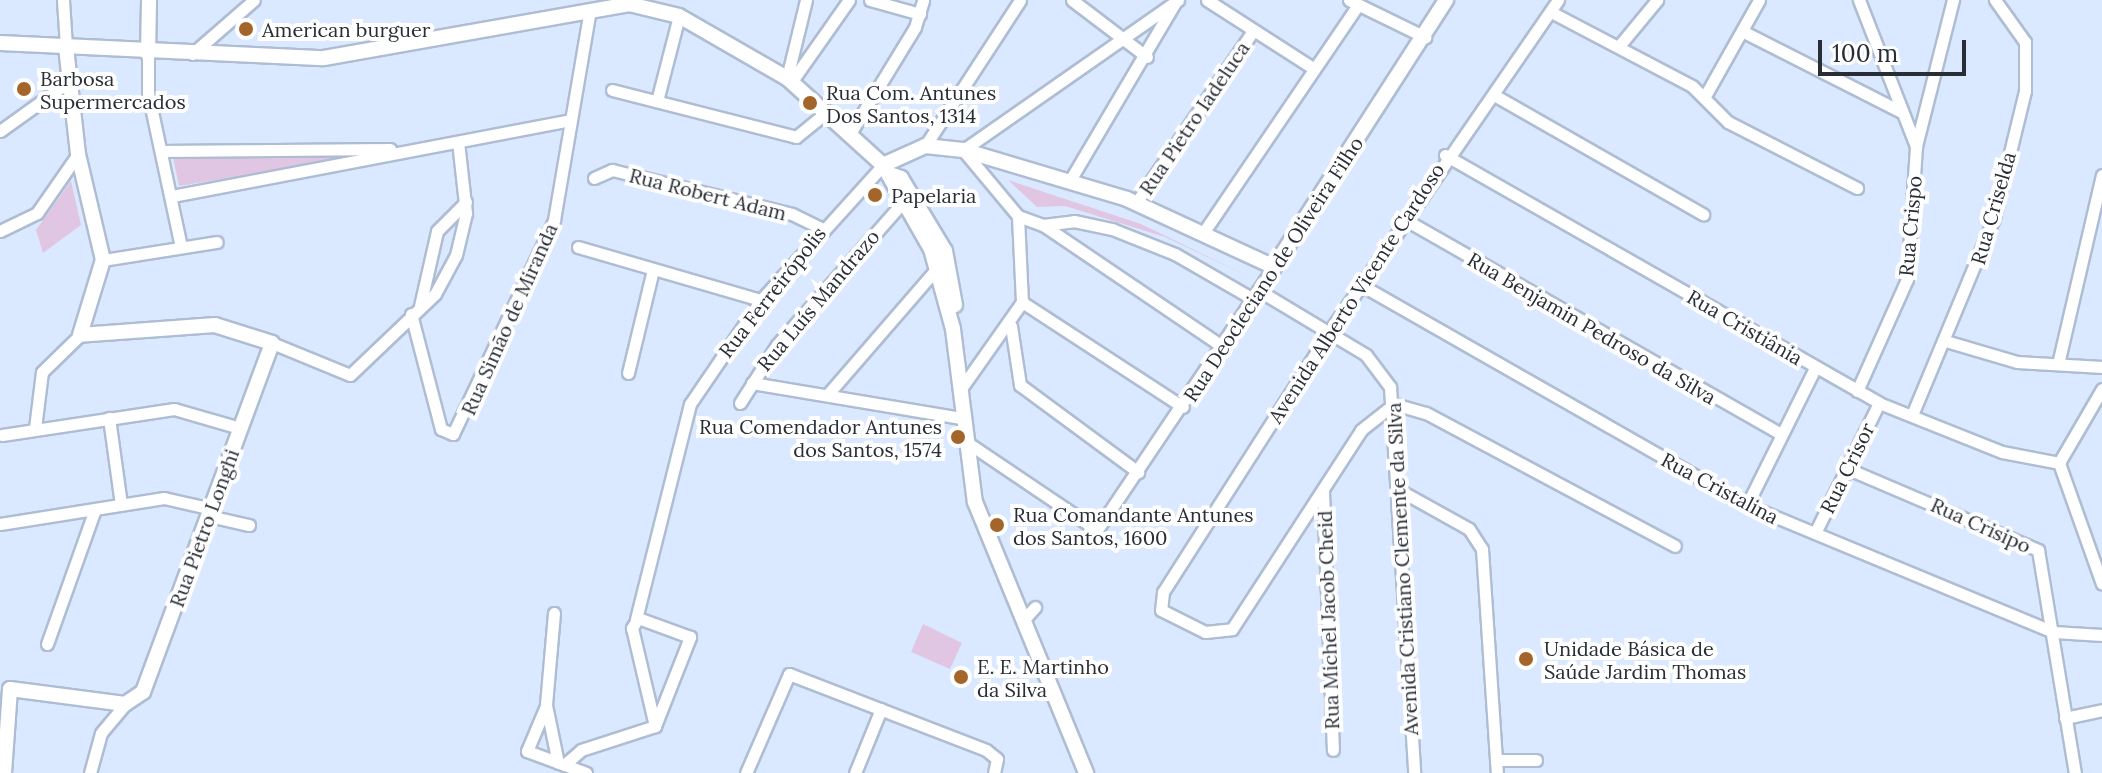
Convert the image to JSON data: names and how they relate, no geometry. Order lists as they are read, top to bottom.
{
  "streets": {
    "street": [
      "Rua Pietro Iadeluca",
      "Rua Robert Adam",
      "Rua Criselda",
      "Rua Crispo",
      "Rua Deocleciano de Oliveira Filho",
      "Rua Ferreirópolis",
      "Avenida Alberto Vicente Cardoso",
      "Rua Luís Mandrazo",
      "Rua Simão de Miranda",
      "Rua Cristiânia",
      "Rua Benjamin Pedroso da Silva",
      "Rua Crisor",
      "Rua Cristalina",
      "Rua Crisipo",
      "Rua Pietro Longhi",
      "Avenida Cristiano Clemente da Silva",
      "Rua Michel Jacob Cheid"
    ]
  },
  "crossings": [
    ["Rua Robert Adam", "Rua Ferreirópolis"],
    ["Rua Criselda", "Rua Cristiânia"],
    ["Rua Crispo", "Rua Cristiânia"],
    ["Rua Deocleciano de Oliveira Filho", "Avenida Cristiano Clemente da Silva"],
    ["Avenida Alberto Vicente Cardoso", "Rua Cristiânia"],
    ["Avenida Alberto Vicente Cardoso", "Rua Benjamin Pedroso da Silva"],
    ["Avenida Alberto Vicente Cardoso", "Rua Cristalina"],
    ["Avenida Alberto Vicente Cardoso", "Avenida Cristiano Clemente da Silva"],
    ["Avenida Alberto Vicente Cardoso", "Rua Michel Jacob Cheid"],
    ["Rua Cristiânia", "Rua Crisor"],
    ["Rua Crisor", "Rua Cristalina"],
    ["Rua Crisor", "Rua Crisipo"],
    ["Rua Cristalina", "Rua Crisipo"]
  ],
  "places": [
    "American burguer",
    "Barbosa Supermercados",
    "Rua Com. Antunes Dos Santos, 1314",
    "Papelaria",
    "Rua Comendador Antunes dos Santos, 1574",
    "Rua Comandante Antunes dos Santos, 1600",
    "Unidade Básica de Saúde Jardim Thomas",
    "E. E. Martinho da Silva"
  ],
  "scale_bar": "100 m"
}
